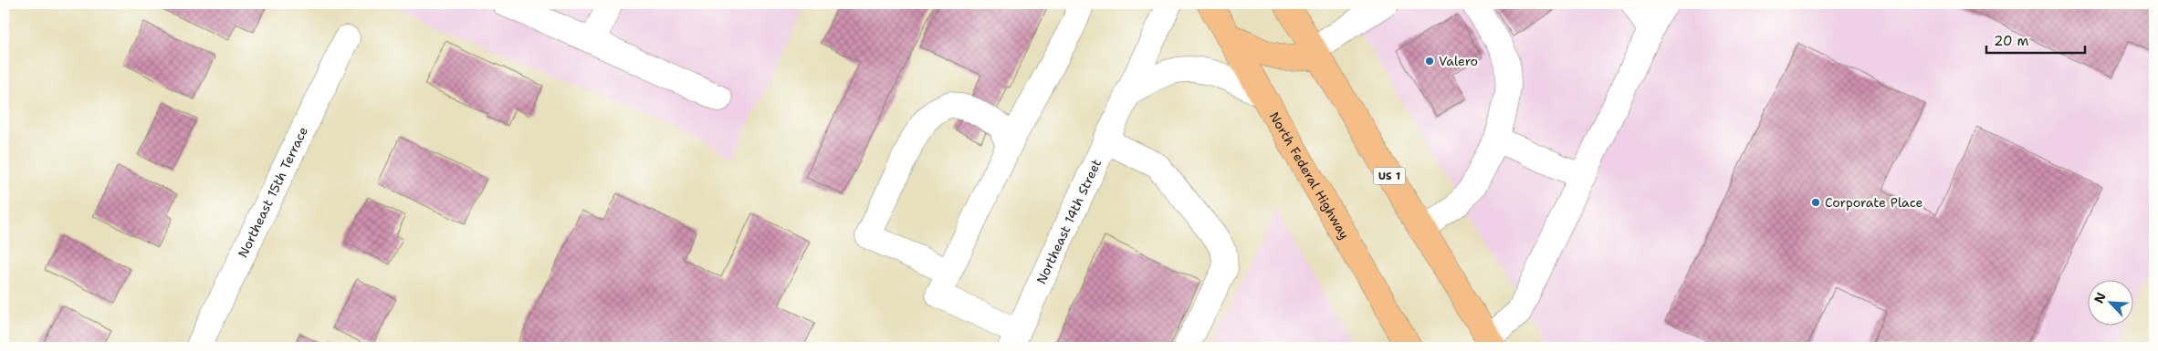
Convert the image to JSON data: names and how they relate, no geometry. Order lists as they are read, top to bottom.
{
  "streets": {
    "main road": ["North Federal Highway", "US 1"],
    "street": ["Northeast 15th Terrace", "Northeast 14th Street"]
  },
  "places": ["Valero", "Corporate Place"],
  "scale_bar": "20 m",
  "north": "top left"
}
